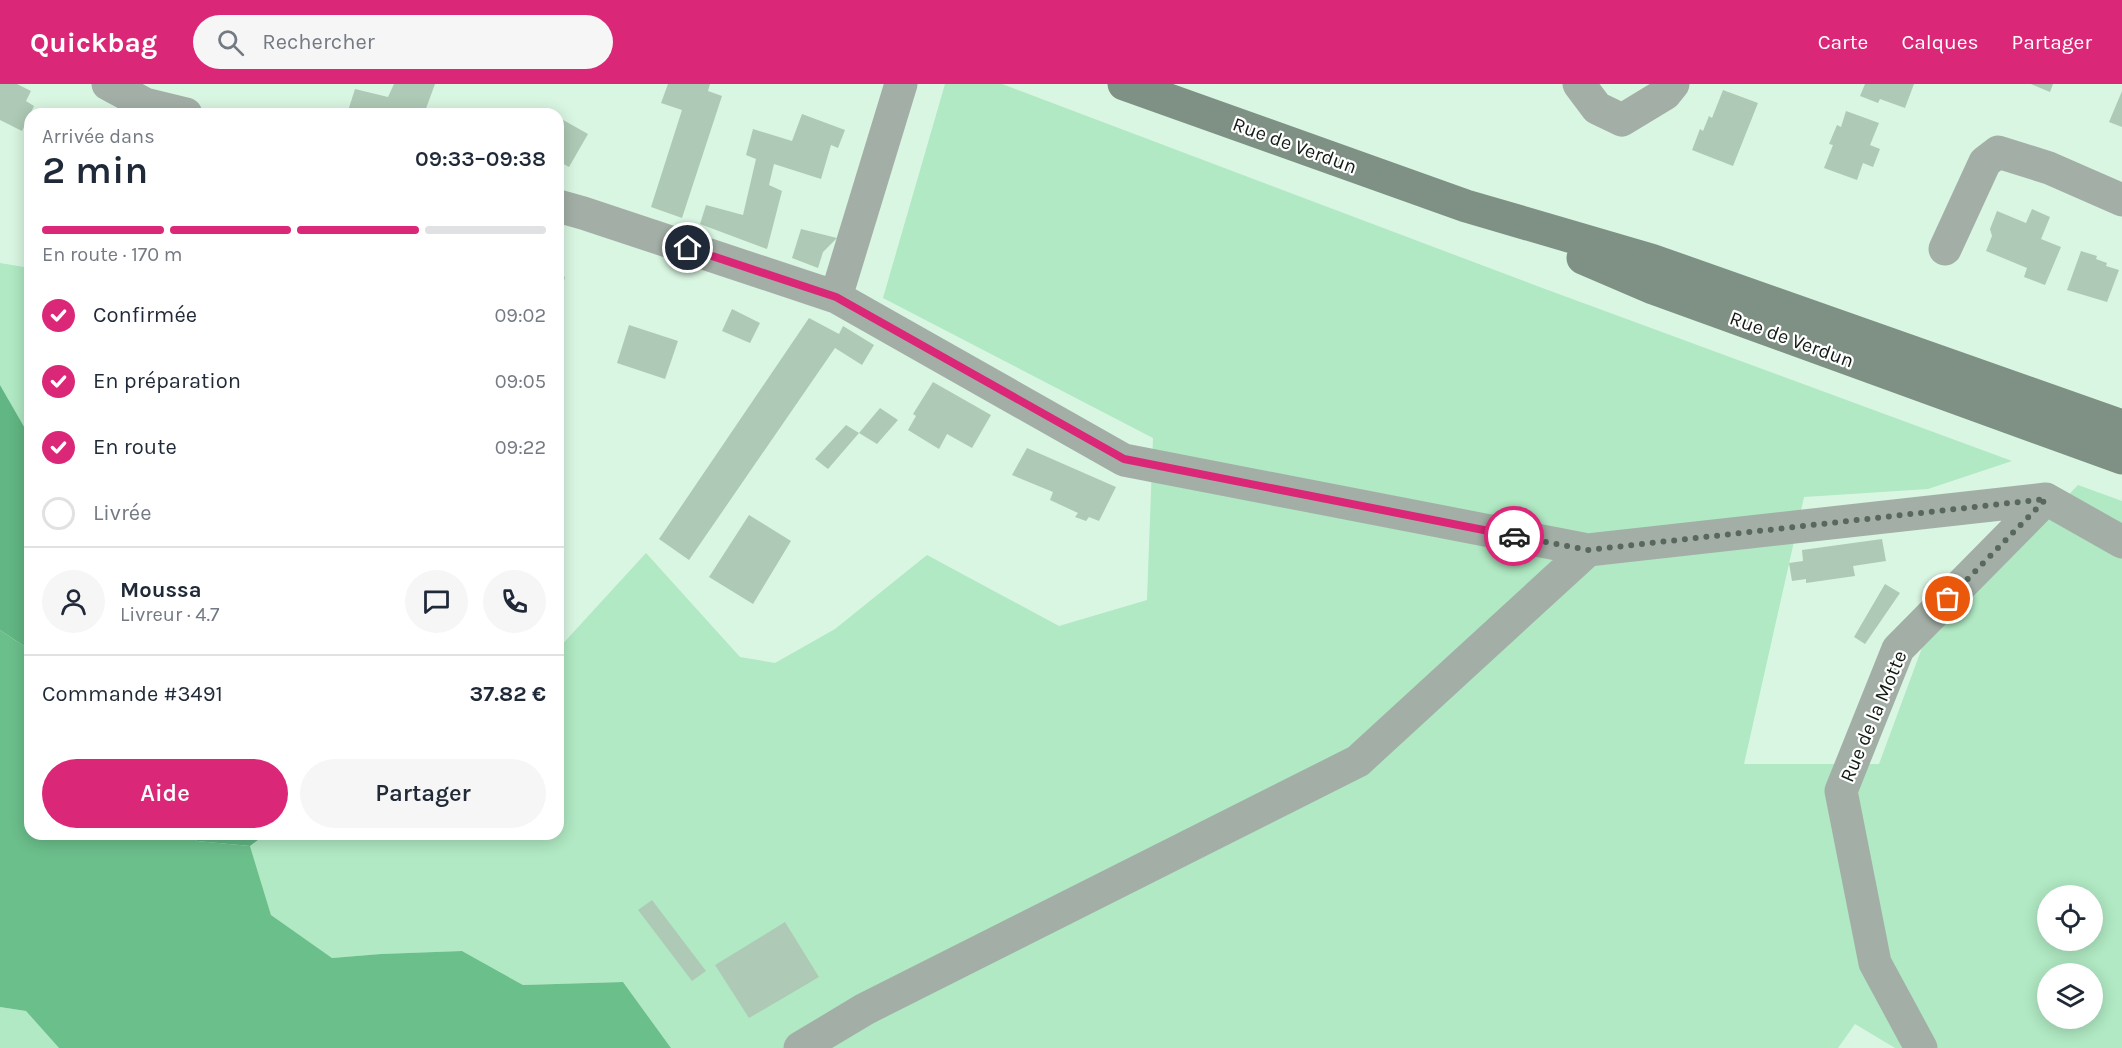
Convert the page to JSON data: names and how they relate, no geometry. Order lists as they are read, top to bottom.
{
  "streets": {
    "main road": ["Rue de Verdun"],
    "street": ["Rue de la Motte"]
  },
  "page": {
    "header": "Quickbag",
    "search": "Rechercher",
    "nav": ["Carte", "Calques", "Partager"],
    "heading": ["2 min", "Arrivée dans", "09:33–09:38"],
    "panel": [
      "Moussa",
      "Livreur · 4.7",
      "Commande #3491",
      "37.82 €"
    ],
    "bar": "En route · 170 m",
    "list": [
      ["Confirmée", "09:02"],
      ["En préparation", "09:05"],
      ["En route", "09:22"],
      "Livrée"
    ],
    "buttons": ["Aide", "Partager"]
  }
}
